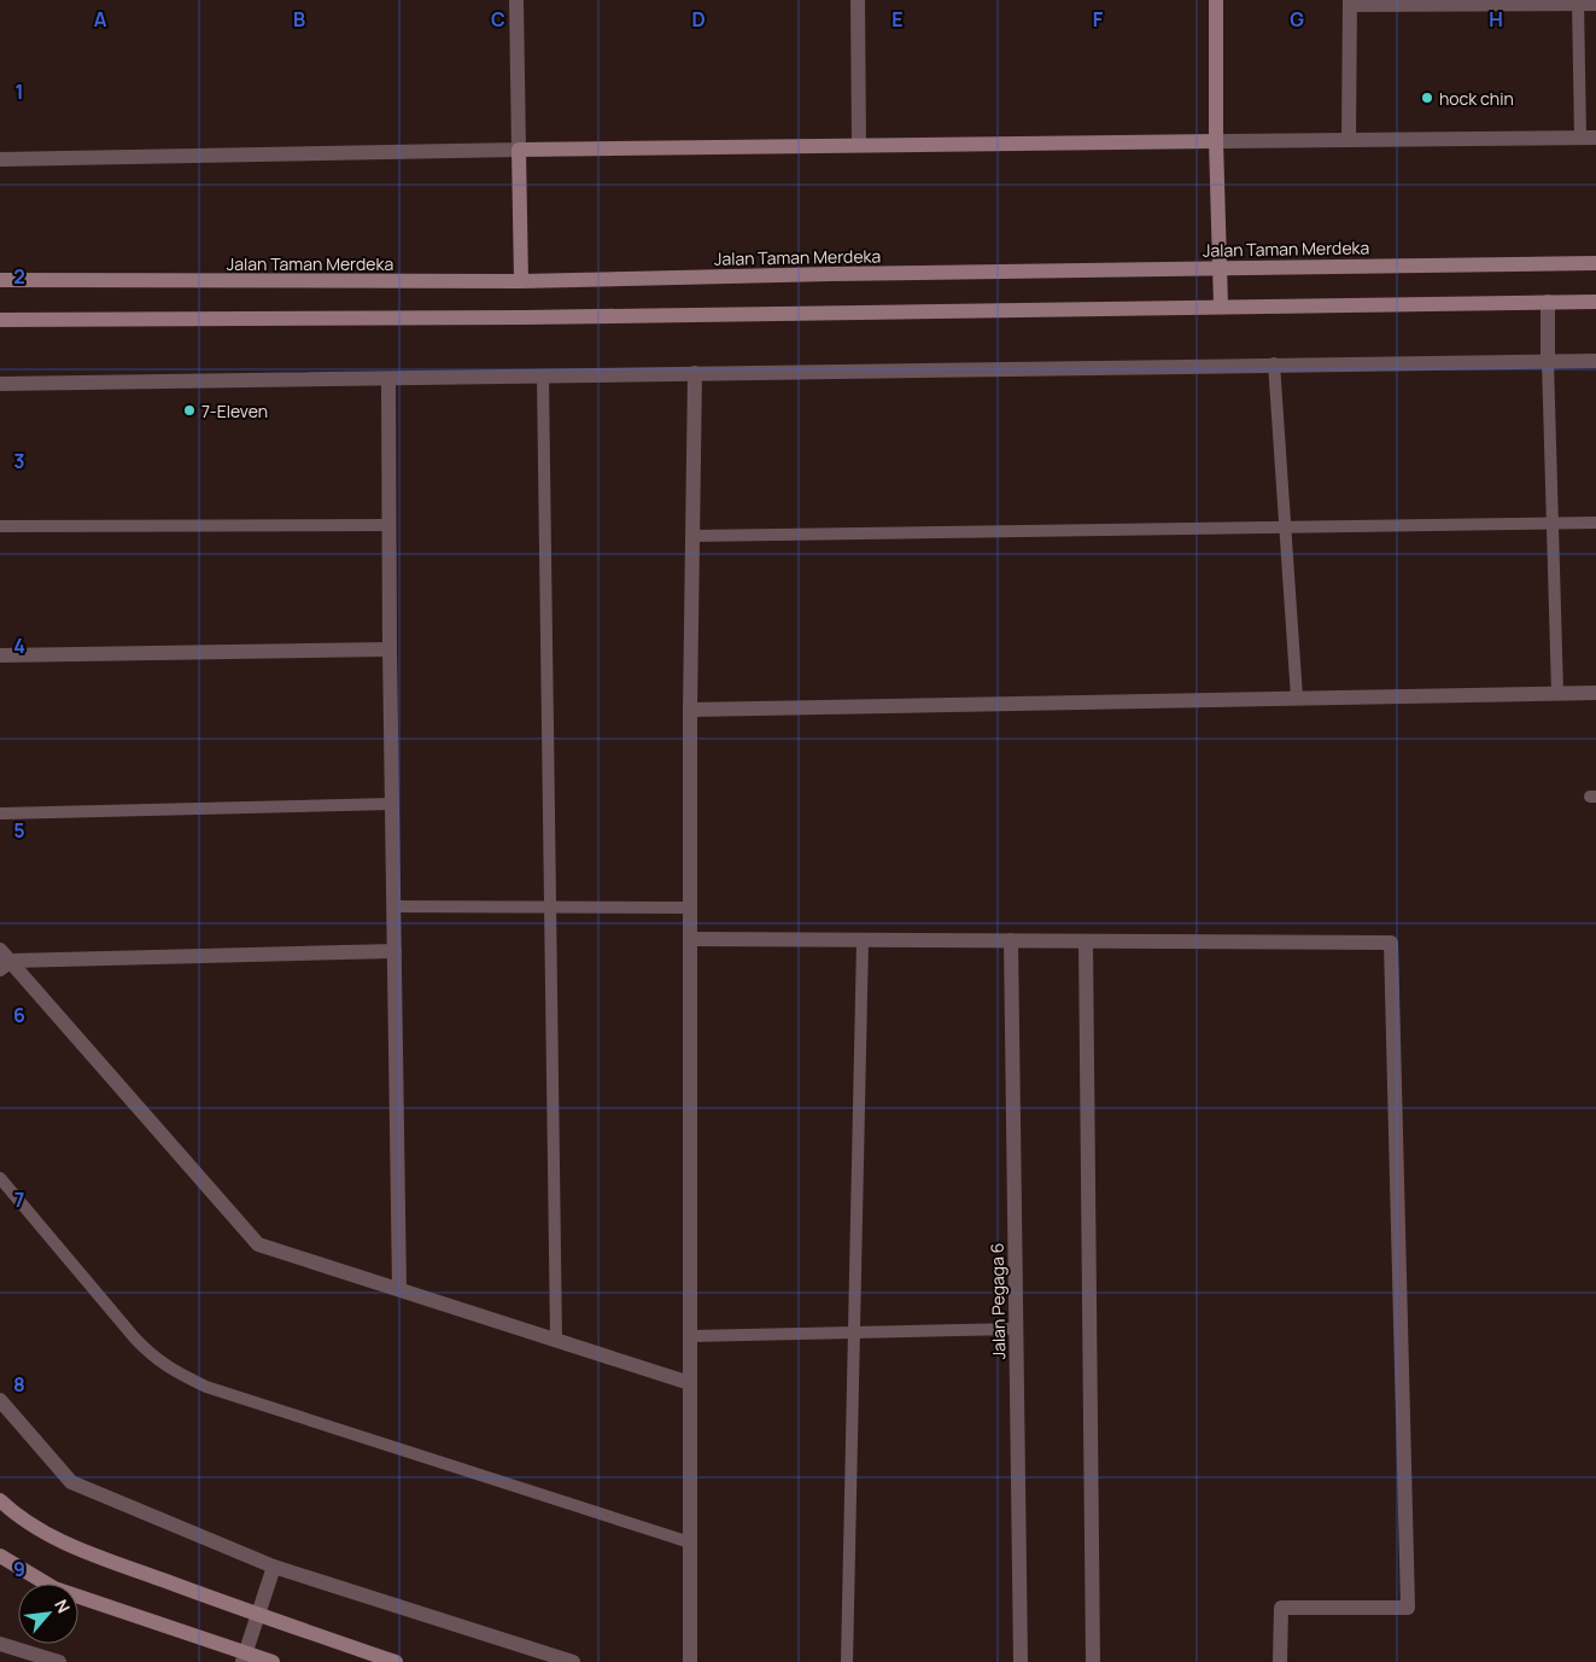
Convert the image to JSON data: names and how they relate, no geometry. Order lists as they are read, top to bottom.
{
  "streets": {
    "main road": ["Jalan Taman Merdeka"],
    "street": ["Jalan Pegaga 6"]
  },
  "places": ["hock chin", "7-Eleven"],
  "north": "top right",
  "grid": {
    "columns": [
      "A",
      "B",
      "C",
      "D",
      "E",
      "F",
      "G",
      "H"
    ],
    "rows": [
      "1",
      "2",
      "3",
      "4",
      "5",
      "6",
      "7",
      "8",
      "9"
    ]
  }
}
